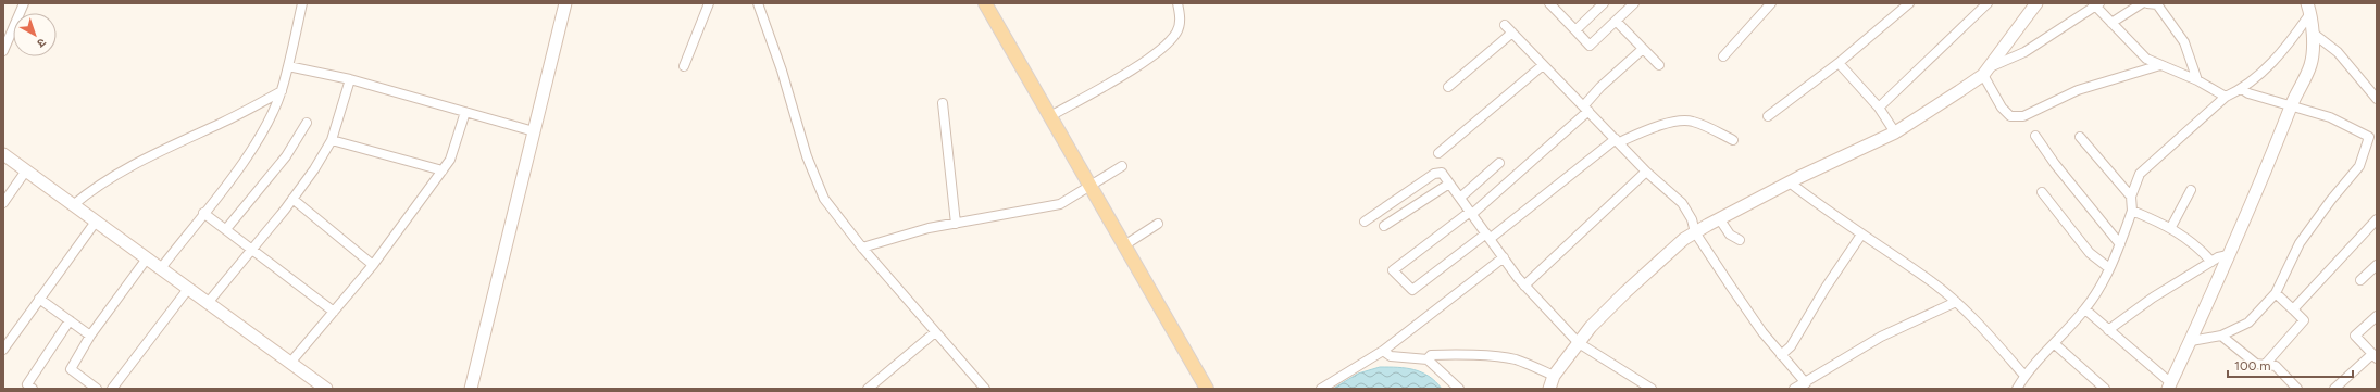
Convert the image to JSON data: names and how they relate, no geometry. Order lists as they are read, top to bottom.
{
  "scale_bar": "100 m",
  "north": "bottom right"
}
